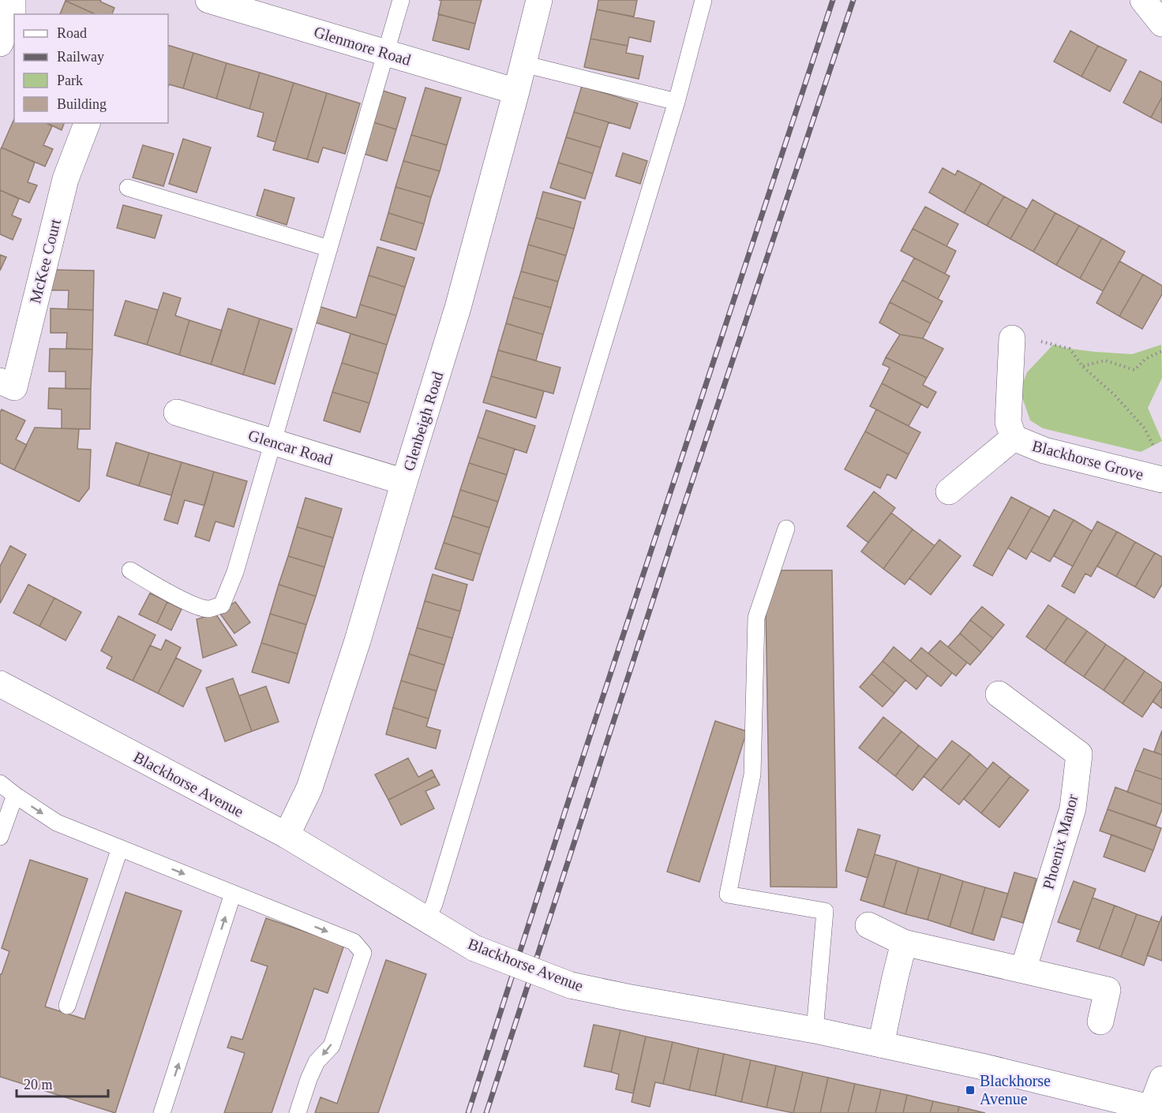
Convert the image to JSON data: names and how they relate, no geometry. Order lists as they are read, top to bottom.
{
  "streets": {
    "street": [
      "Glenmore Road",
      "McKee Court",
      "Glenbeigh Road",
      "Glencar Road",
      "Blackhorse Grove",
      "Blackhorse Avenue",
      "Phoenix Manor"
    ]
  },
  "crossings": [
    ["Glenmore Road", "Glenbeigh Road"],
    ["Glenbeigh Road", "Glencar Road"],
    ["Glenbeigh Road", "Blackhorse Avenue"]
  ],
  "places": {
    "transit": ["Blackhorse Avenue"]
  },
  "legend": [
    "Road",
    "Railway",
    "Park",
    "Building"
  ],
  "scale_bar": "20 m"
}
